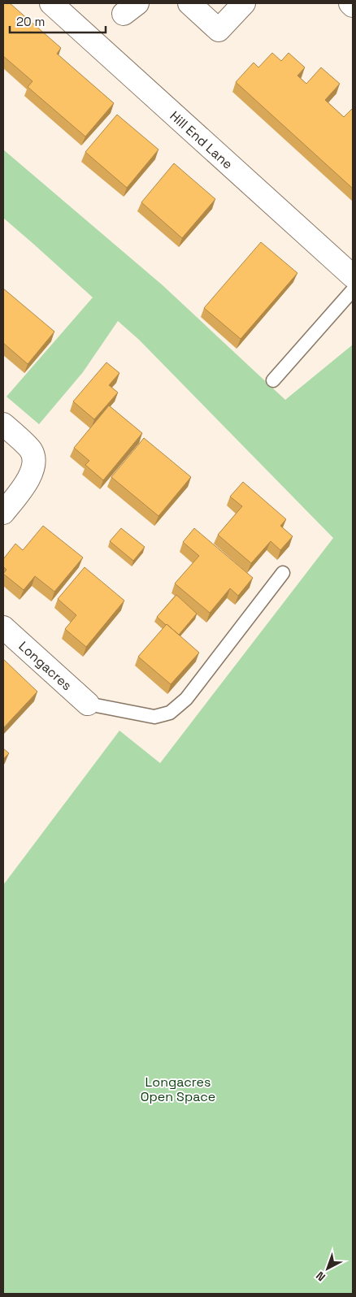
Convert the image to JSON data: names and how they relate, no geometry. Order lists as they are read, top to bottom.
{
  "streets": {
    "street": ["Hill End Lane", "Longacres"]
  },
  "parks": ["Longacres Open Space"],
  "scale_bar": "20 m",
  "north": "bottom left"
}
